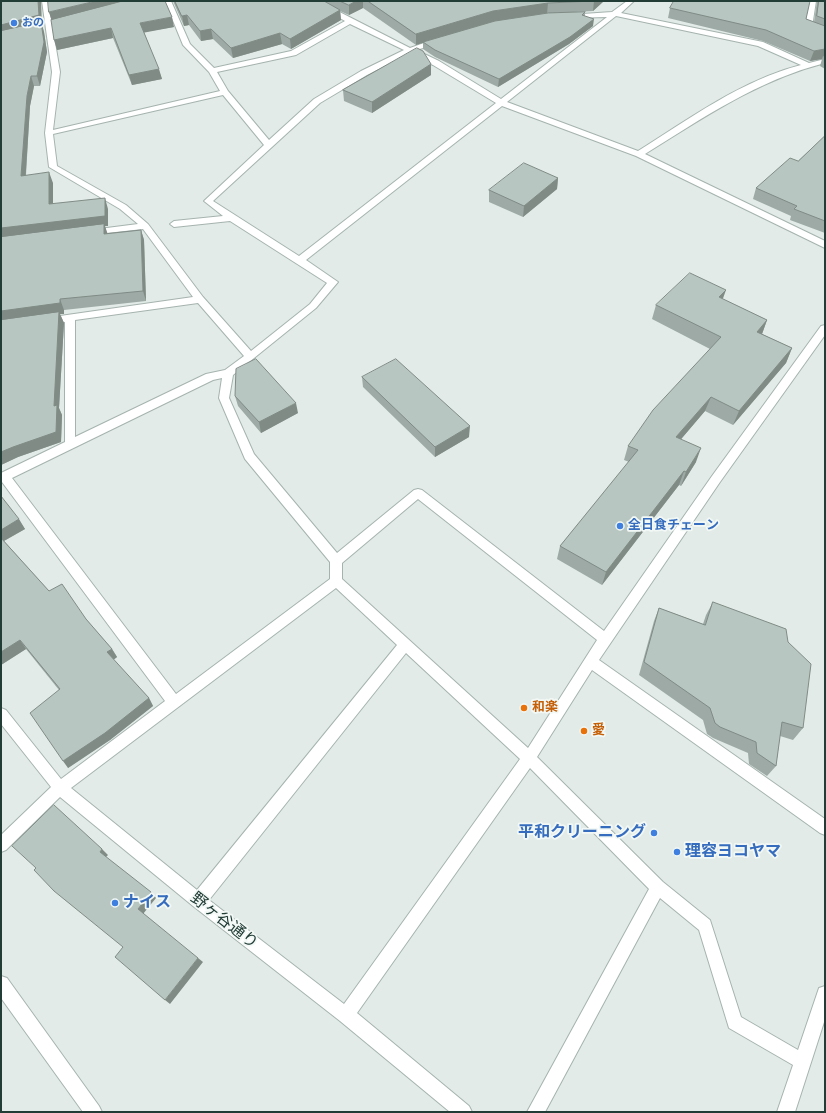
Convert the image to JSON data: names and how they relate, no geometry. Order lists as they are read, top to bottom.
{
  "streets": {
    "street": ["野ヶ谷通り"]
  },
  "places": [
    "おの",
    "全日食チェーン",
    "和楽",
    "愛",
    "平和クリーニング",
    "理容ヨコヤマ",
    "ナイス"
  ]
}
